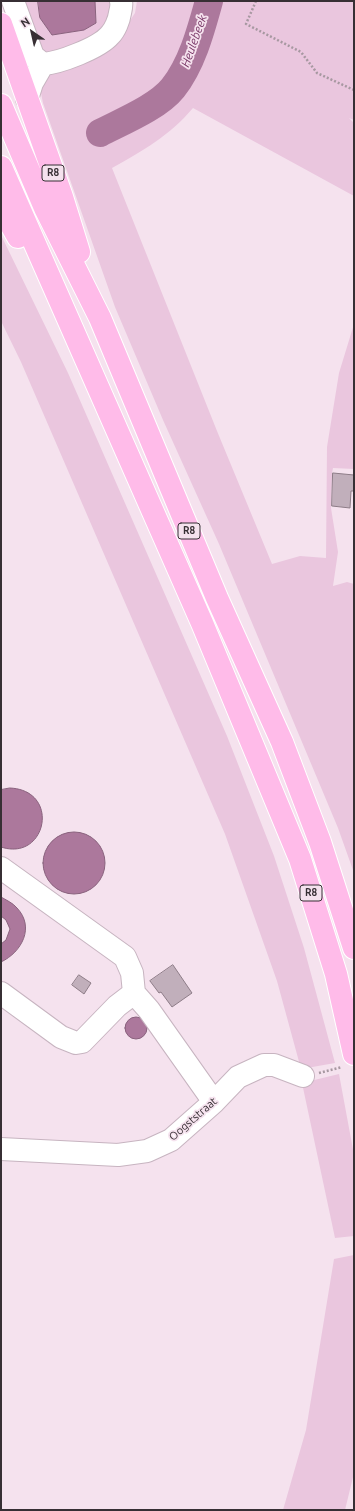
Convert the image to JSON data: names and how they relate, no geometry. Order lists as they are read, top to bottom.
{
  "streets": {
    "highway": ["R8"],
    "street": ["Oogststraat"]
  },
  "water": ["Heulebeek"],
  "north": "top left"
}
